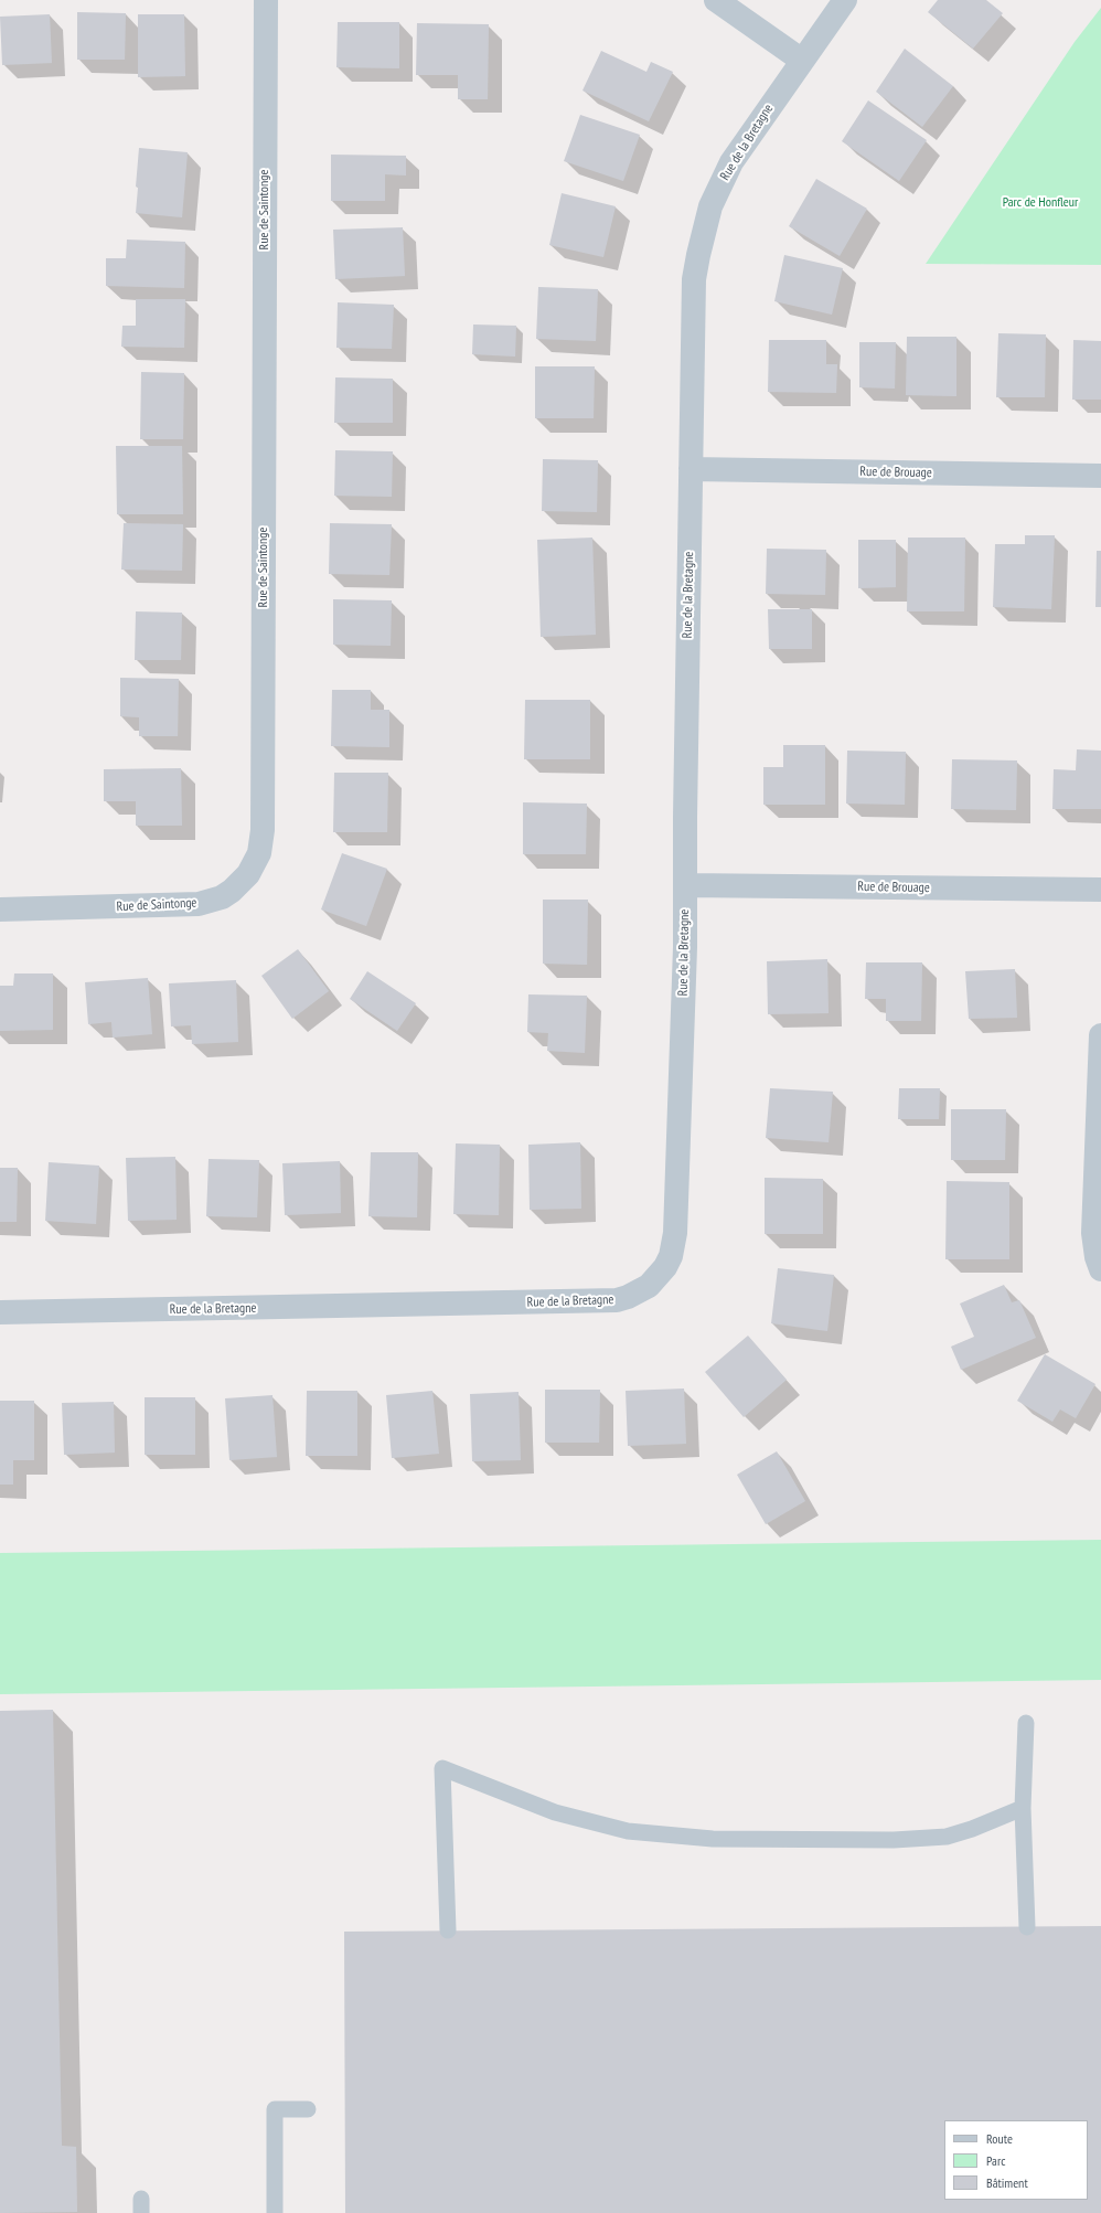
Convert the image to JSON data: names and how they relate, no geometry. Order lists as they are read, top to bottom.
{
  "streets": {
    "street": ["Rue de la Bretagne", "Rue de Saintonge", "Rue de Brouage"]
  },
  "crossings": [
    ["Rue de la Bretagne", "Rue de Brouage"]
  ],
  "parks": ["Parc de Honfleur"],
  "legend": ["Route", "Parc", "Bâtiment"]
}
